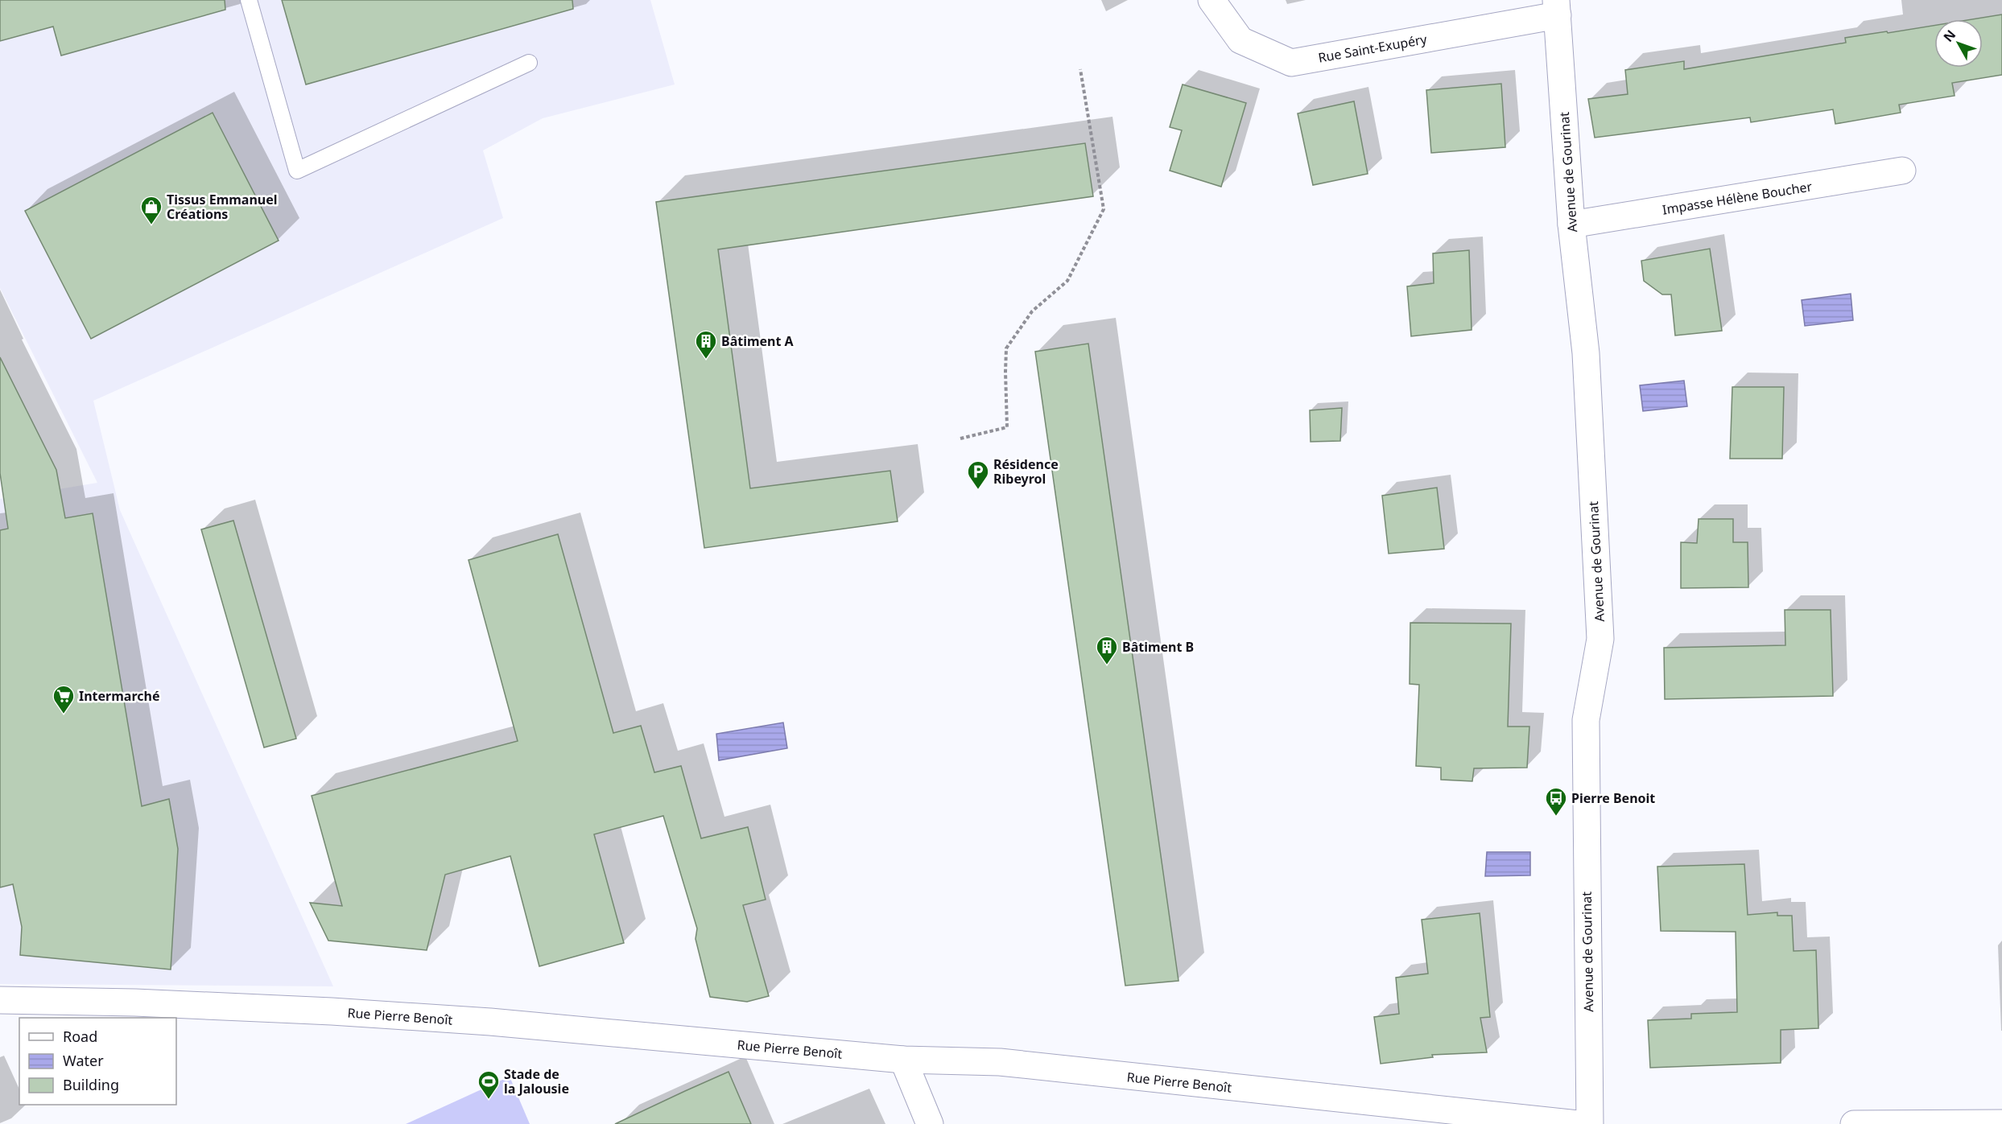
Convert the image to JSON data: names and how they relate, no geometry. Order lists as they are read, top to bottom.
{
  "streets": {
    "street": [
      "Rue Saint-Exupéry",
      "Avenue de Gourinat",
      "Impasse Hélène Boucher",
      "Rue Pierre Benoît"
    ]
  },
  "crossings": [
    ["Rue Saint-Exupéry", "Avenue de Gourinat"],
    ["Avenue de Gourinat", "Impasse Hélène Boucher"]
  ],
  "places": {
    "shop": ["Tissus Emmanuel Créations"],
    "building": ["Bâtiment A", "Bâtiment B"],
    "parking": ["Résidence Ribeyrol"],
    "supermarket": ["Intermarché"],
    "bus stop": ["Pierre Benoit"],
    "sports": ["Stade de la Jalousie"]
  },
  "legend": ["Road", "Water", "Building"],
  "north": "top left"
}
